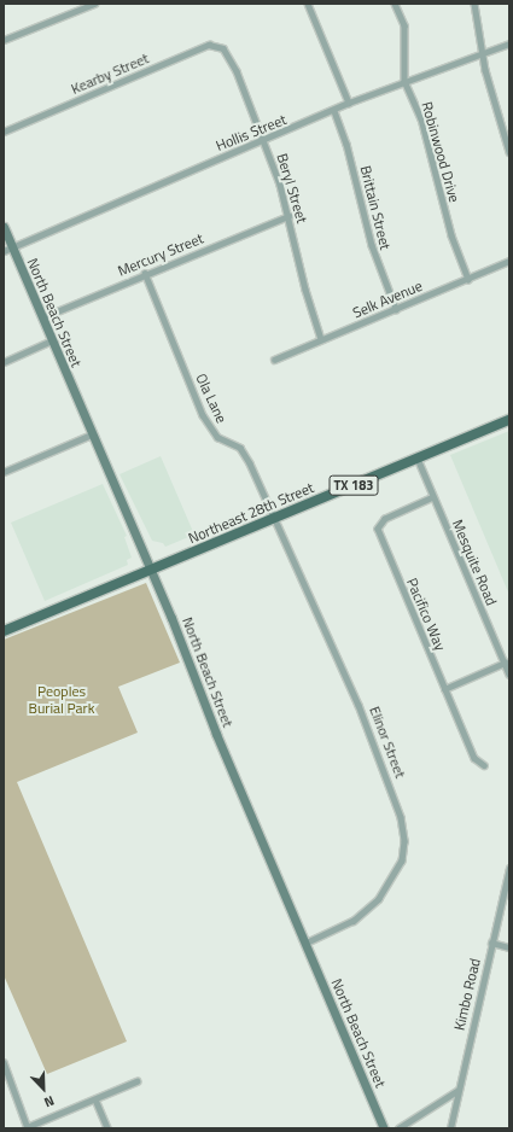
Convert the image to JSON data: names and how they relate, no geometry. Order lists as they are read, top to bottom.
{
  "streets": {
    "main road": ["North Beach Street", "TX 183", "Northeast 28th Street"],
    "street": [
      "Kearby Street",
      "Hollis Street",
      "Robinwood Drive",
      "Beryl Street",
      "Brittain Street",
      "Mercury Street",
      "Selk Avenue",
      "Ola Lane",
      "Mesquite Road",
      "Pacifico Way",
      "Elinor Street",
      "Kimbo Road"
    ]
  },
  "crossings": [
    ["Kearby Street", "Beryl Street"],
    ["Hollis Street", "Robinwood Drive"],
    ["Hollis Street", "Beryl Street"],
    ["Hollis Street", "Brittain Street"],
    ["Hollis Street", "North Beach Street"],
    ["Robinwood Drive", "Selk Avenue"],
    ["Beryl Street", "Mercury Street"],
    ["Beryl Street", "Selk Avenue"],
    ["Brittain Street", "Selk Avenue"],
    ["Mercury Street", "North Beach Street"],
    ["Mercury Street", "Ola Lane"],
    ["North Beach Street", "Northeast 28th Street"],
    ["North Beach Street", "Elinor Street"],
    ["Ola Lane", "Northeast 28th Street"],
    ["Ola Lane", "Elinor Street"],
    ["Northeast 28th Street", "Mesquite Road"],
    ["Northeast 28th Street", "Elinor Street"],
    ["Mesquite Road", "Pacifico Way"]
  ],
  "parks": ["Peoples Burial Park"],
  "north": "bottom right"
}
